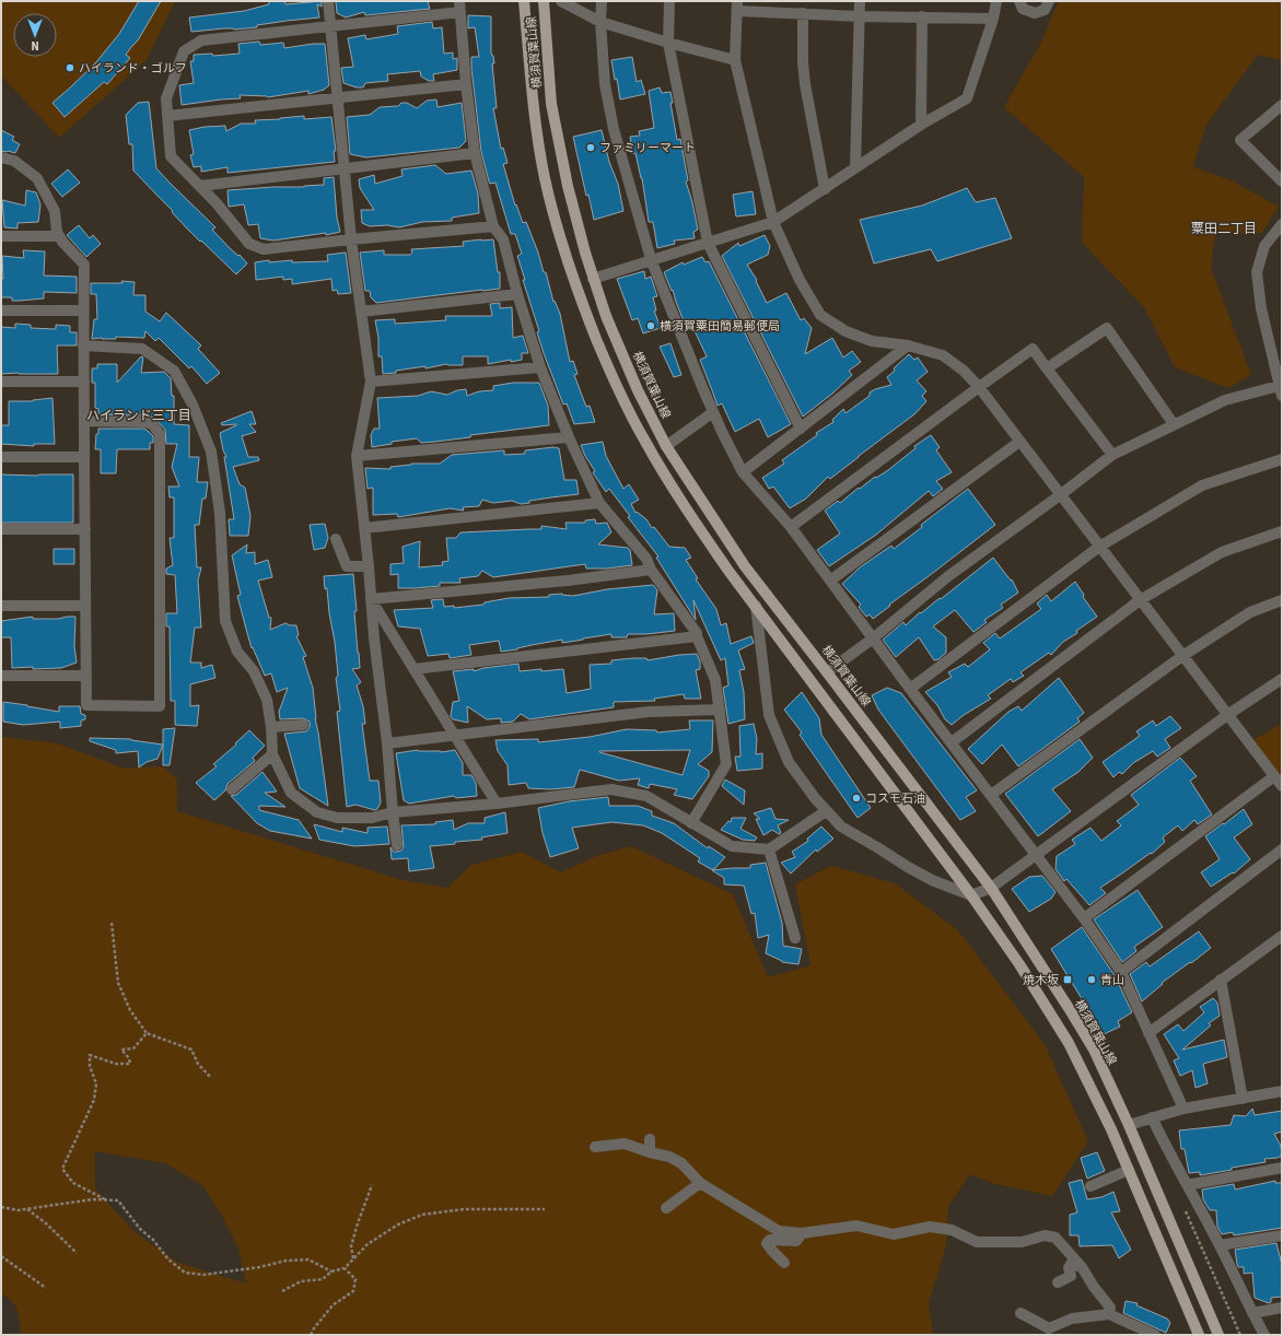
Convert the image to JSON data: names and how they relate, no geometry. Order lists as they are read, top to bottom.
{
  "streets": {
    "main road": ["横須賀葉山線"]
  },
  "districts": ["粟田二丁目", "ハイランド三丁目"],
  "places": {
    "other": [
      "ハイランド・ゴルフ",
      "ファミリーマート",
      "横須賀粟田簡易郵便局",
      "コスモ石油",
      "青山"
    ],
    "transit": ["焼木坂"]
  },
  "north": "bottom"
}
